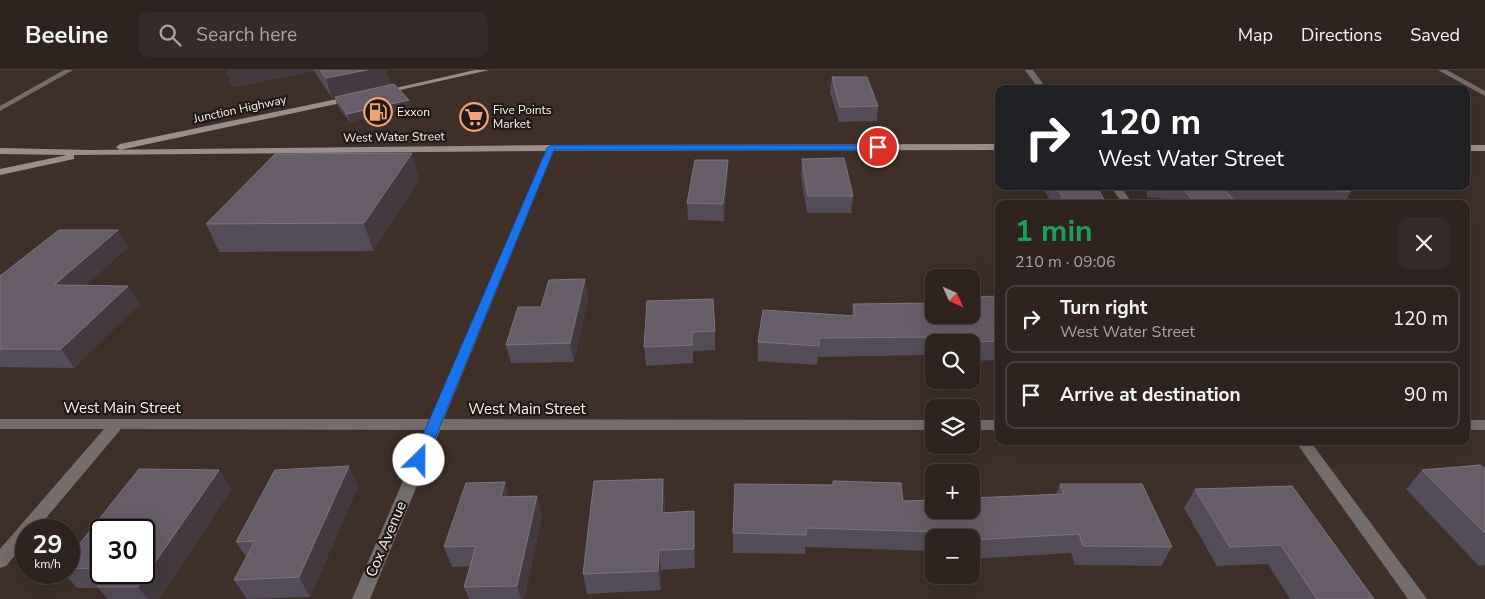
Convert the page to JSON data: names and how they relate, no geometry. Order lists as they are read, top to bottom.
{
  "streets": {
    "street": [
      "Junction Highway",
      "West Water Street",
      "West Main Street",
      "Cox Avenue"
    ]
  },
  "crossings": [
    ["Junction Highway", "West Water Street"],
    ["West Water Street", "Cox Avenue"],
    ["West Main Street", "Cox Avenue"]
  ],
  "places": {
    "fuel station": ["Exxon"],
    "supermarket": ["Five Points Market"]
  },
  "north": "bottom right",
  "page": {
    "header": "Beeline",
    "search": "Search here",
    "nav": ["Map", "Directions", "Saved"],
    "turn": ["120 m", "West Water Street"],
    "heading": ["1 min", "210 m · 09:06"],
    "map_buttons": ["+", "−"],
    "list": [
      {
        "name": "Turn right",
        "note": "West Water Street",
        "value": "120 m"
      },
      {
        "name": "Arrive at destination",
        "value": "90 m"
      }
    ],
    "speed": "29 km/h",
    "limit": "30"
  }
}
